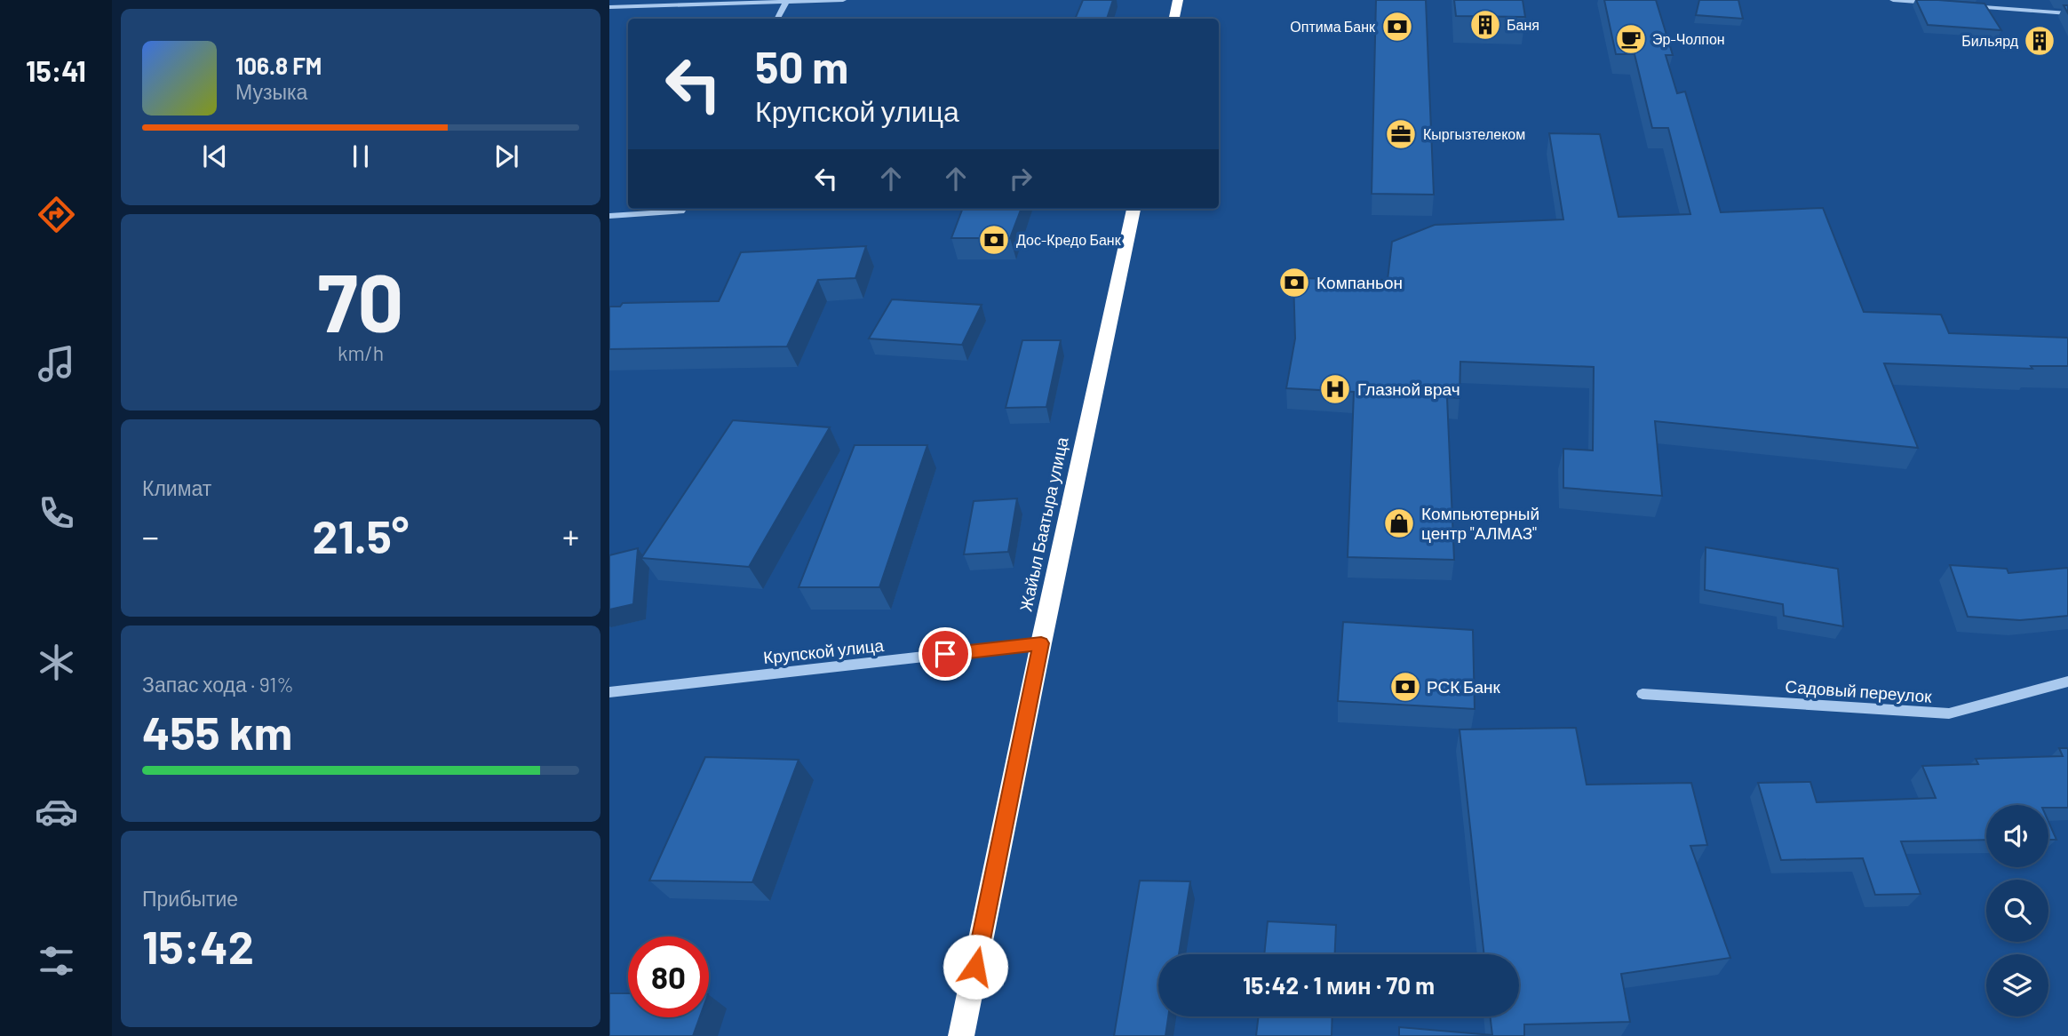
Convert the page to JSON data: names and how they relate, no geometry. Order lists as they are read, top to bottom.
{
  "streets": {
    "highway": ["Жайыл Баатыра улица"],
    "street": ["Крупской улица", "Садовый переулок"]
  },
  "crossings": [
    ["Жайыл Баатыра улица", "Крупской улица"]
  ],
  "places": {
    "building": ["Баня", "Бильярд"],
    "bank": [
      "Оптима Банк",
      "Дос-Кредо Банк",
      "Компаньон",
      "РСК Банк"
    ],
    "cafe": ["Эр-Чолпон"],
    "office": ["Кыргызтелеком"],
    "hospital": ["Глазной врач"],
    "shop": ["Компьютерный центр \"АЛМАЗ\""]
  },
  "page": {
    "tabs": "15:41",
    "turn": ["50 m", "Крупской улица"],
    "song": ["106.8 FM", "Музыка"],
    "tile": [
      ["70", "km/h"],
      "Климат",
      ["Запас хода · 91%", "455 km"],
      ["Прибытие", "15:42"]
    ],
    "heat": ["−", "21.5°", "+"],
    "limit": "80",
    "trip": "15:42 · 1 мин · 70 m"
  }
}
